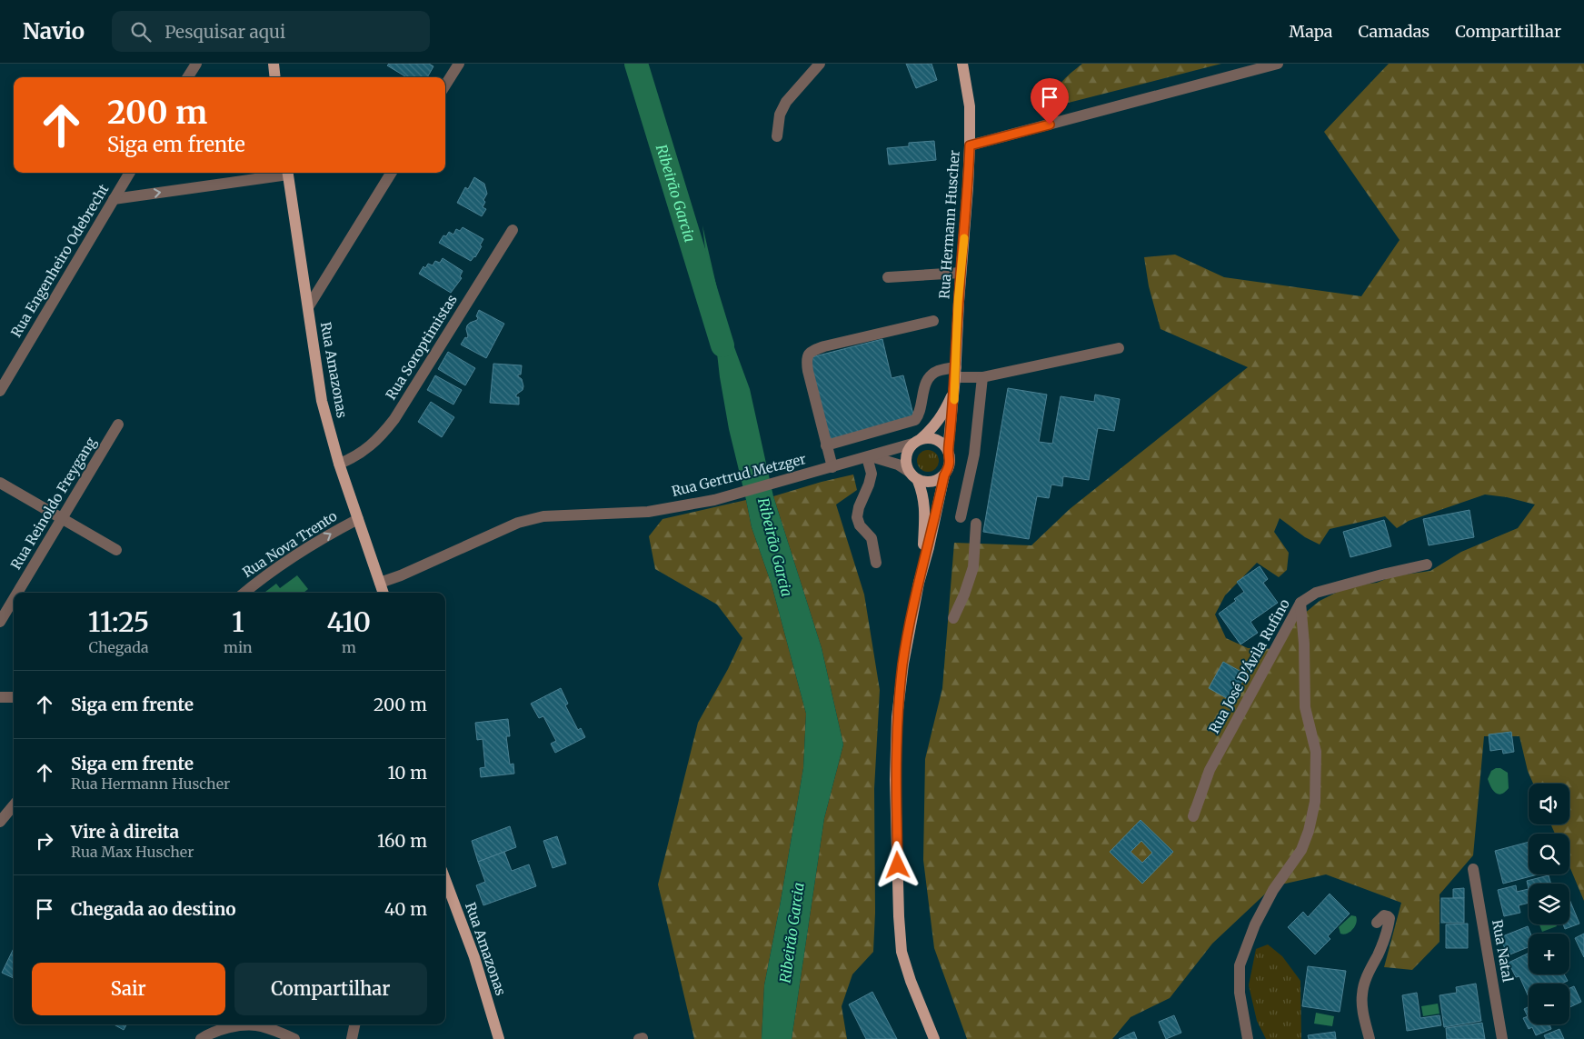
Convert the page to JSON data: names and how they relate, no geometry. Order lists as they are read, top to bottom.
{
  "streets": {
    "main road": ["Rua Hermann Huscher", "Rua Amazonas"],
    "street": [
      "Rua Engenheiro Odebrecht",
      "Rua Soroptimistas",
      "Rua Gertrud Metzger",
      "Rua Reinoldo Freygang",
      "Rua Nova Trento",
      "Rua José D'Ávila Rufino",
      "Rua Natal"
    ]
  },
  "crossings": [
    ["Rua Hermann Huscher", "Rua Gertrud Metzger"],
    ["Rua Soroptimistas", "Rua Amazonas"],
    ["Rua Amazonas", "Rua Gertrud Metzger"],
    ["Rua Amazonas", "Rua Nova Trento"]
  ],
  "one_way": ["Rua Nova Trento"],
  "water": ["Ribeirão Garcia"],
  "page": {
    "header": "Navio",
    "search": "Pesquisar aqui",
    "nav": ["Mapa", "Camadas", "Compartilhar"],
    "turn": ["200 m", "Siga em frente"],
    "eta": [
      "11:25",
      "Chegada",
      "1",
      "min",
      "410",
      "m"
    ],
    "list": [
      {
        "name": "Siga em frente",
        "value": "200 m"
      },
      {
        "name": "Siga em frente",
        "note": "Rua Hermann Huscher",
        "value": "10 m"
      },
      {
        "name": "Vire à direita",
        "note": "Rua Max Huscher",
        "value": "160 m"
      },
      {
        "name": "Chegada ao destino",
        "value": "40 m"
      }
    ],
    "map_buttons": ["+", "−"],
    "buttons": ["Sair", "Compartilhar"]
  }
}
